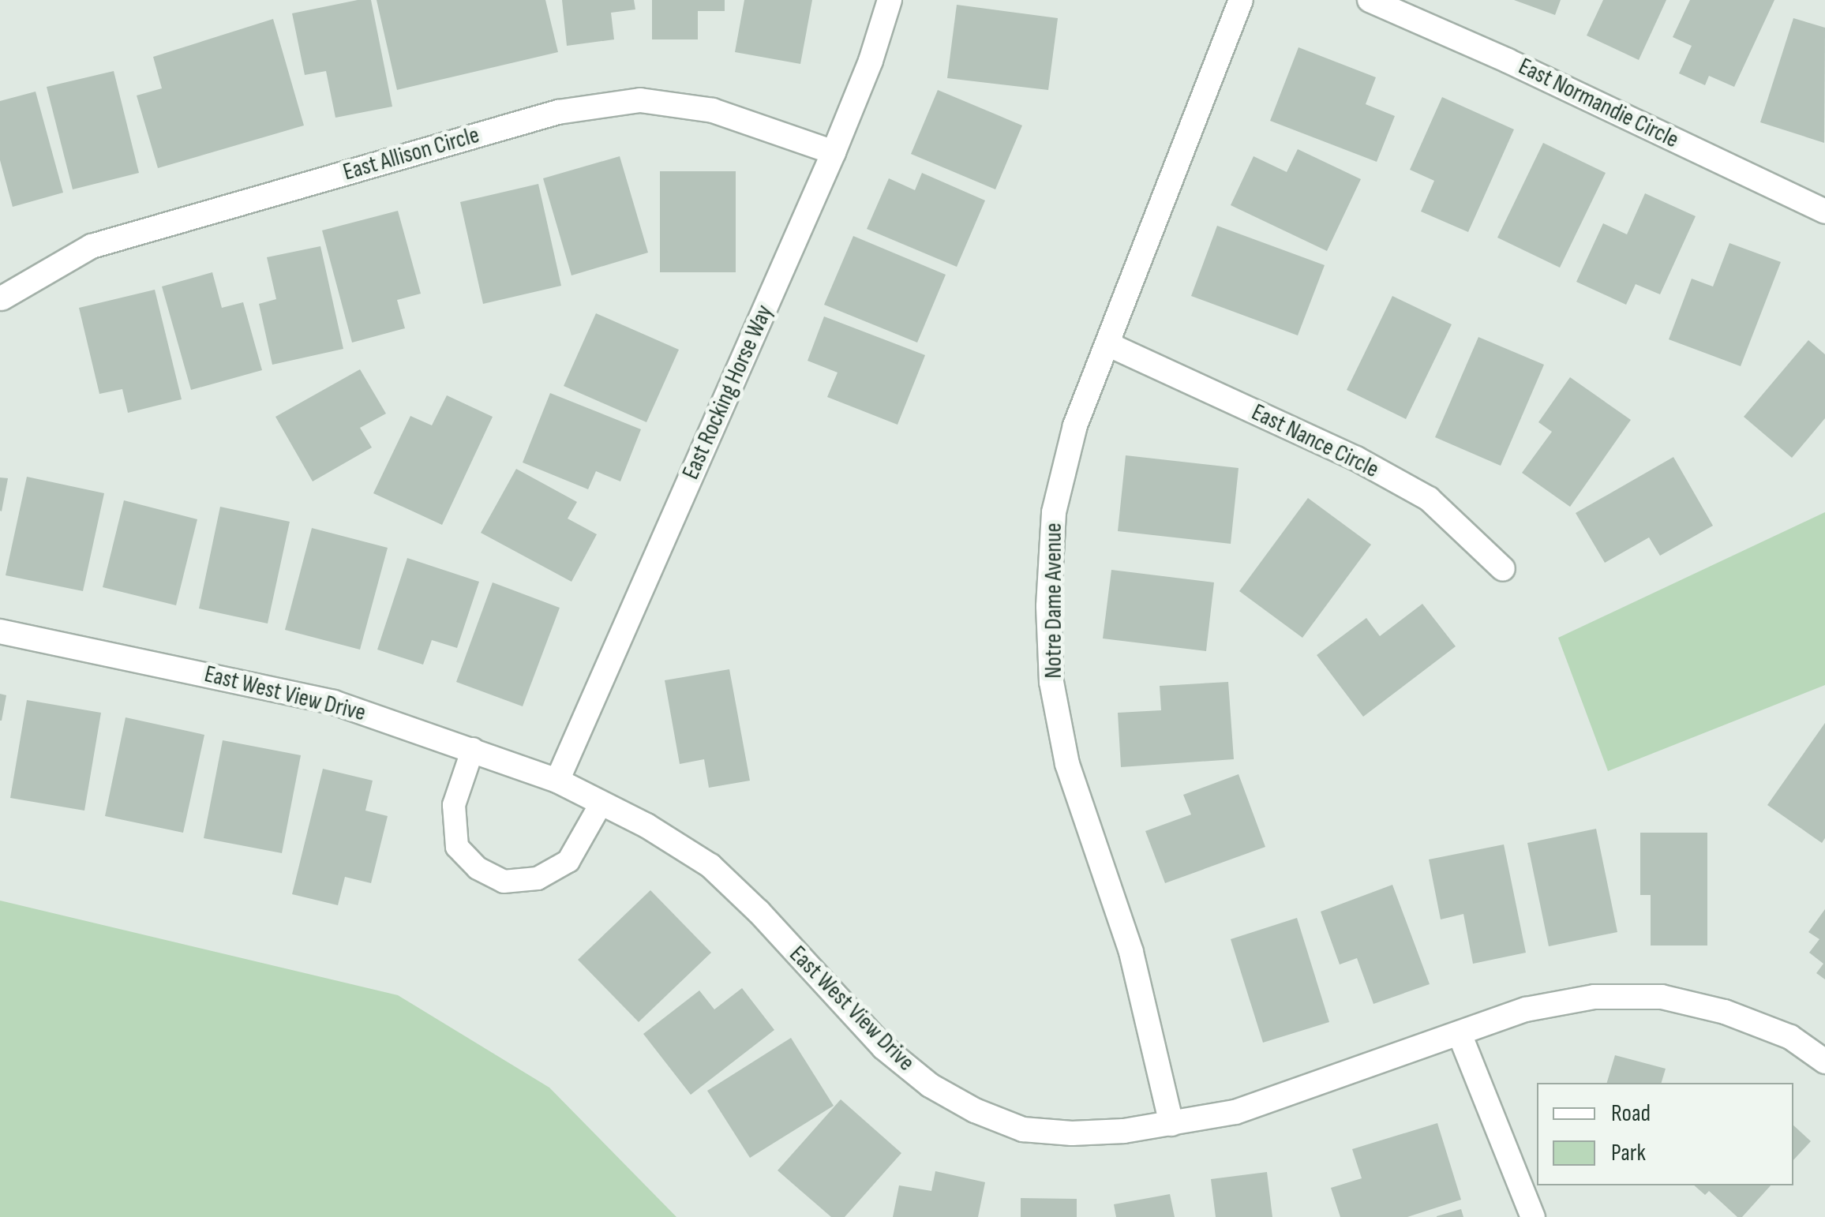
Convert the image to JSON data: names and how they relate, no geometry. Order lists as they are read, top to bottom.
{
  "streets": {
    "street": [
      "East Normandie Circle",
      "East Allison Circle",
      "East Rocking Horse Way",
      "East Nance Circle",
      "Notre Dame Avenue",
      "East West View Drive"
    ]
  },
  "crossings": [
    ["East Allison Circle", "East Rocking Horse Way"],
    ["East Rocking Horse Way", "East West View Drive"],
    ["East Nance Circle", "Notre Dame Avenue"],
    ["Notre Dame Avenue", "East West View Drive"]
  ],
  "legend": ["Road", "Park"]
}
